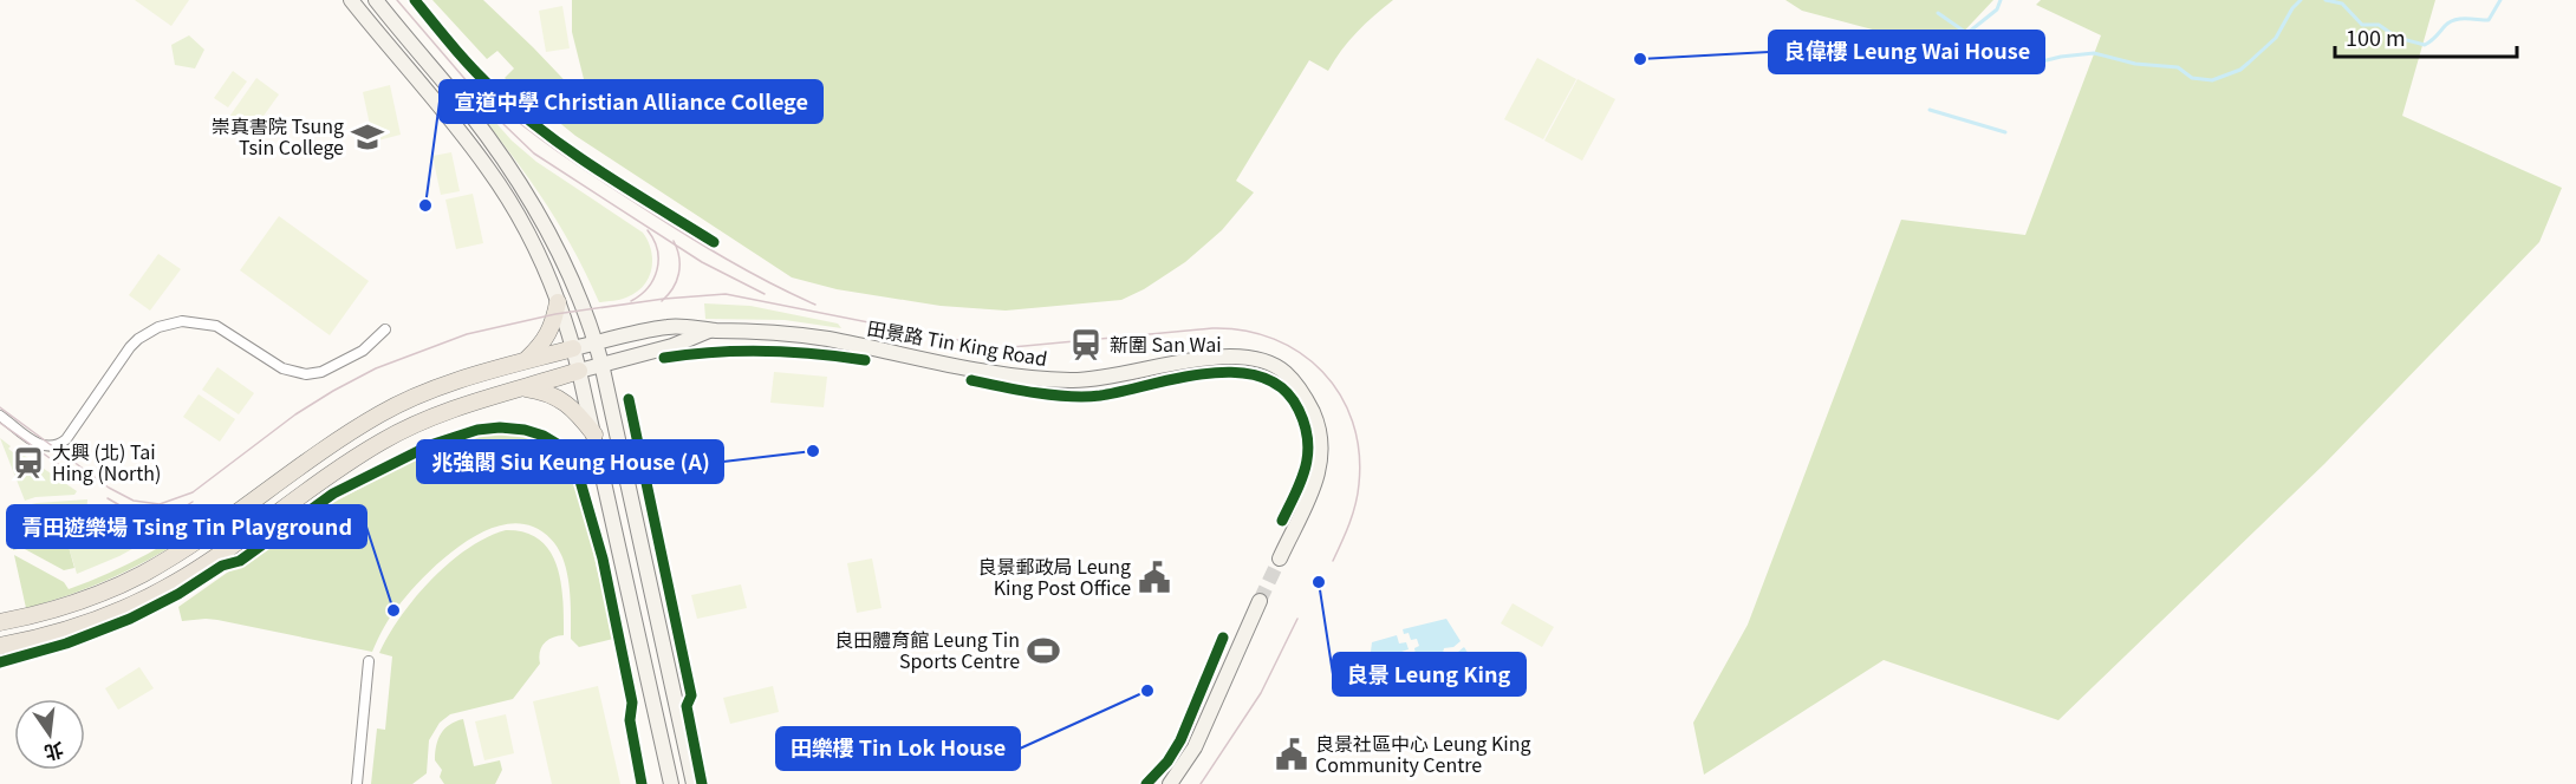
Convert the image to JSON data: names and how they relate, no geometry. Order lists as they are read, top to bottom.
{
  "streets": {
    "main road": ["田景路 Tin King Road"]
  },
  "places": {
    "other": [
      "良偉樓 Leung Wai House",
      "宣道中學 Christian Alliance College",
      "兆強閣 Siu Keung House (A)",
      "良景 Leung King",
      "青田遊樂場 Tsing Tin Playground",
      "田樂樓 Tin Lok House"
    ],
    "school or university": ["崇真書院 Tsung Tsin College"],
    "station": ["新圍 San Wai", "大興 (北) Tai Hing (North)"],
    "public building": ["良景郵政局 Leung King Post Office", "良景社區中心 Leung King Community Centre"],
    "sports": ["良田體育館 Leung Tin Sports Centre"]
  },
  "scale_bar": "100 m",
  "north": "bottom"
}
